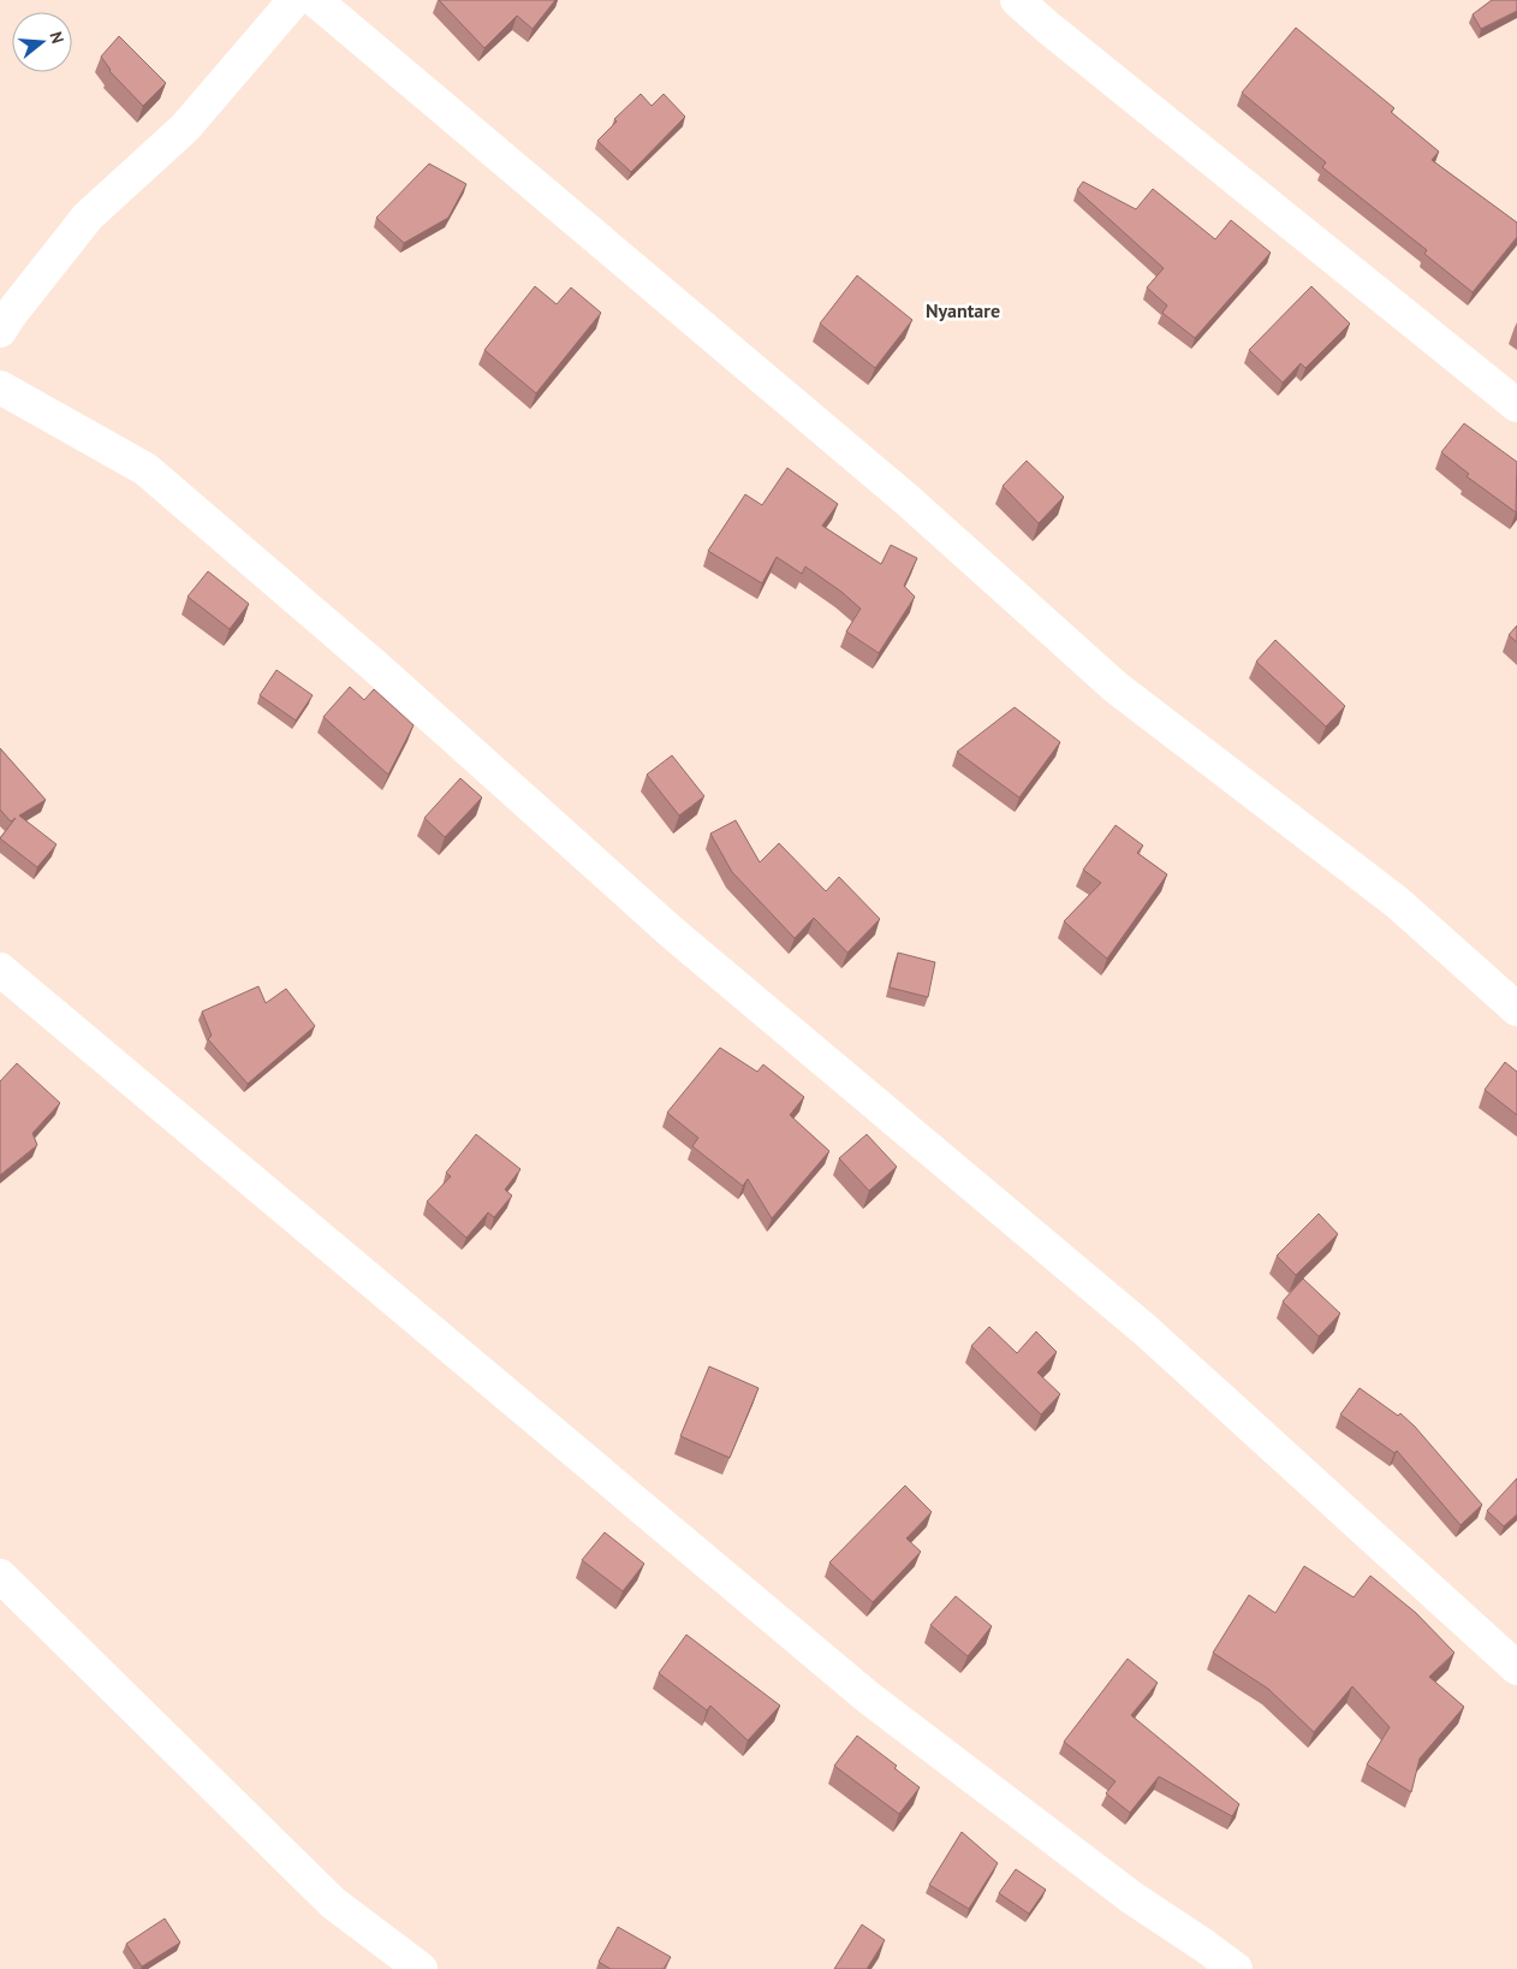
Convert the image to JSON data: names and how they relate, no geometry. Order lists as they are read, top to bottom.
{
  "districts": ["Nyantare"],
  "north": "right"
}
